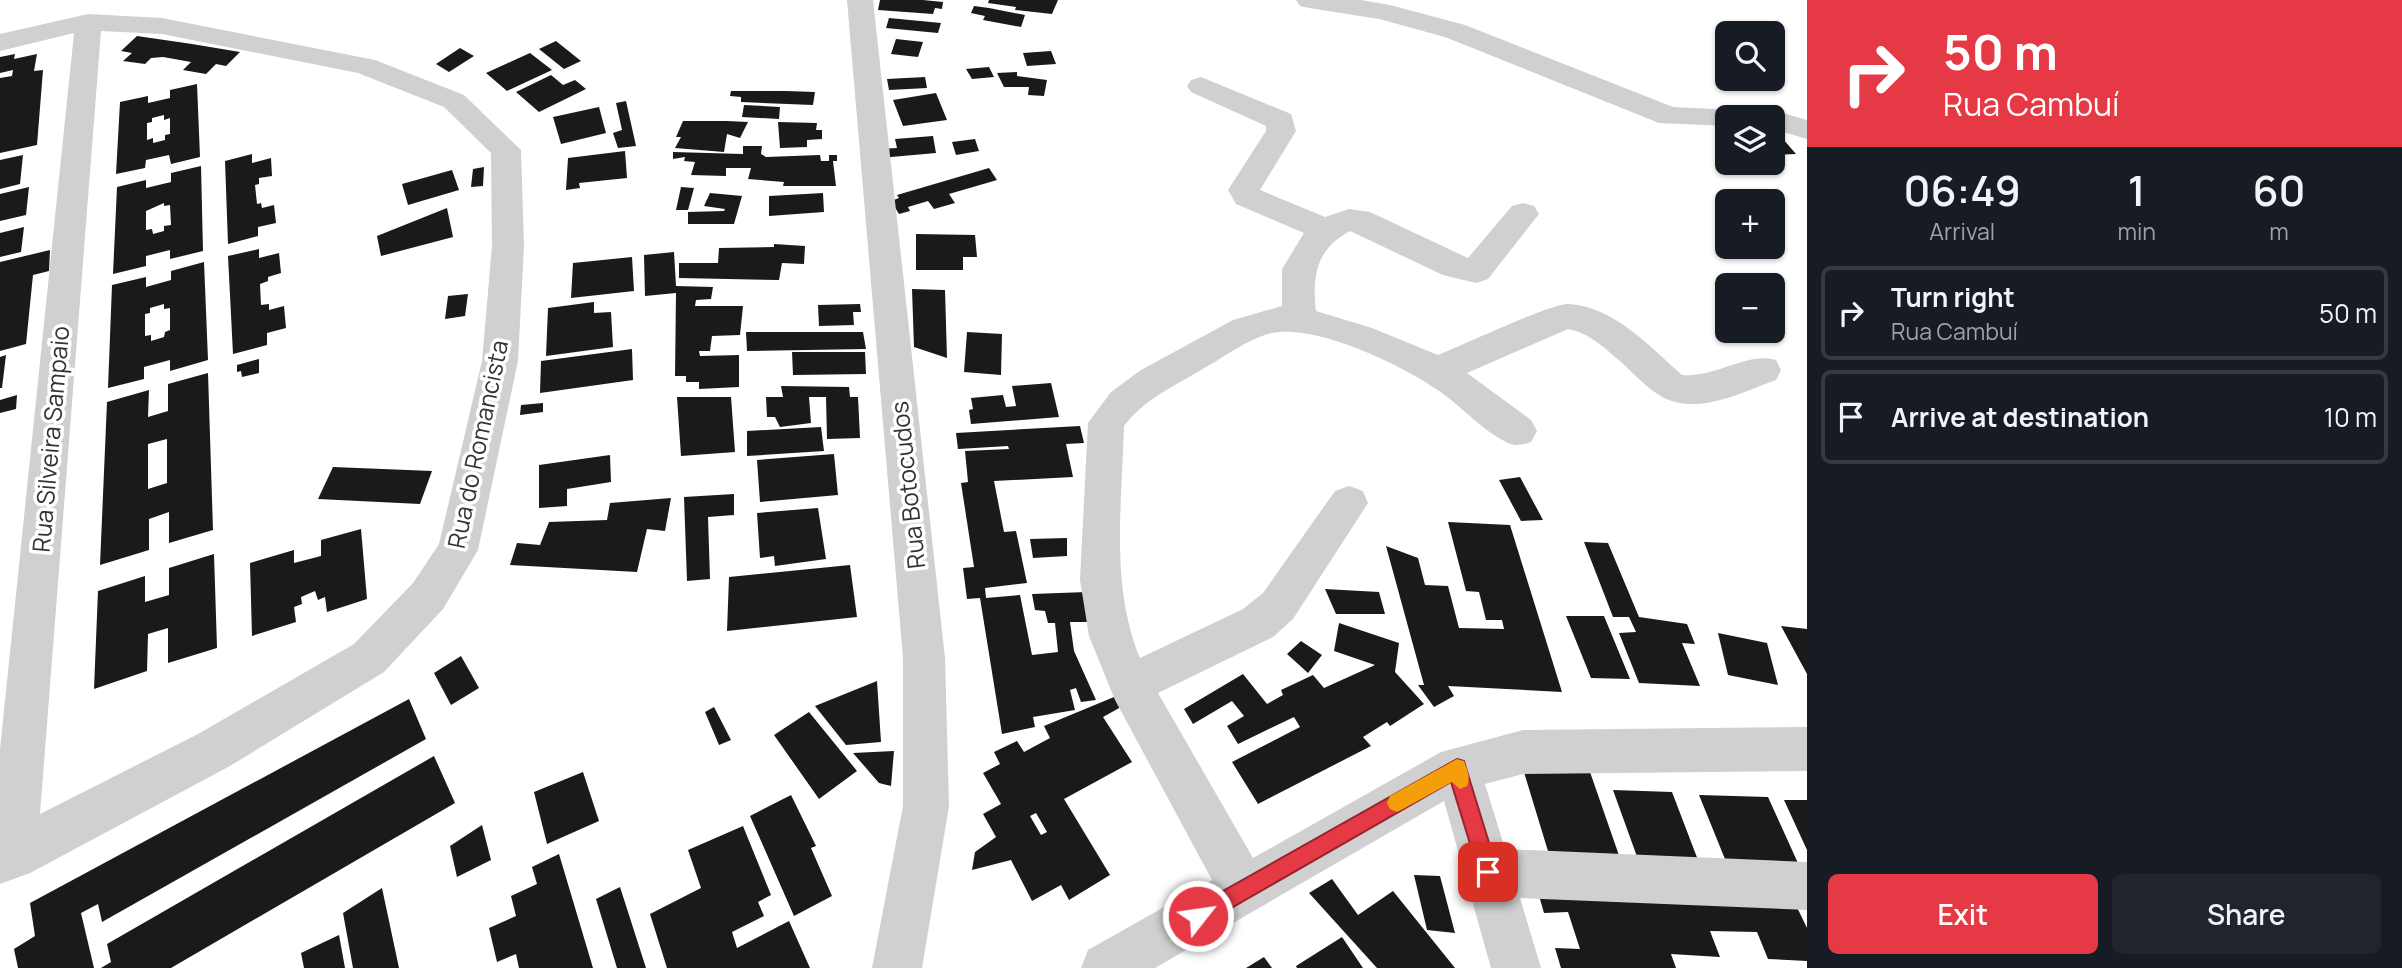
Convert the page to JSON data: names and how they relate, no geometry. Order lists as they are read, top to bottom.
{
  "streets": {
    "street": ["Rua Silveira Sampaio", "Rua do Romancista", "Rua Botocudos"]
  },
  "crossings": [
    ["Rua Silveira Sampaio", "Rua do Romancista"]
  ],
  "page": {
    "turn": ["50 m", "Rua Cambuí"],
    "map_buttons": ["+", "−"],
    "eta": [
      "06:49",
      "Arrival",
      "1",
      "min",
      "60",
      "m"
    ],
    "list": [
      {
        "name": "Turn right",
        "note": "Rua Cambuí",
        "value": "50 m"
      },
      {
        "name": "Arrive at destination",
        "value": "10 m"
      }
    ],
    "buttons": ["Exit", "Share"]
  }
}
